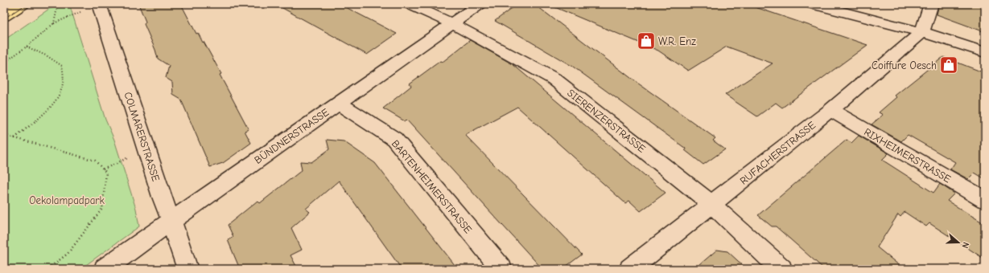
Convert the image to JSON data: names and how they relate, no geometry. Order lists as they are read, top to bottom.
{
  "streets": {
    "street": [
      "SIERENZERSTRASSE",
      "BÜNDNERSTRASSE",
      "COLMARERSTRASSE",
      "RUFACHERSTRASSE",
      "RIXHEIMERSTRASSE",
      "BARTENHEIMERSTRASSE"
    ]
  },
  "crossings": [
    ["SIERENZERSTRASSE", "BÜNDNERSTRASSE"],
    ["SIERENZERSTRASSE", "RUFACHERSTRASSE"],
    ["BÜNDNERSTRASSE", "COLMARERSTRASSE"],
    ["BÜNDNERSTRASSE", "BARTENHEIMERSTRASSE"],
    ["RUFACHERSTRASSE", "RIXHEIMERSTRASSE"]
  ],
  "parks": ["Oekolampadpark"],
  "places": {
    "shop": ["W.R. Enz", "Coiffure Oesch"]
  },
  "north": "right"
}
